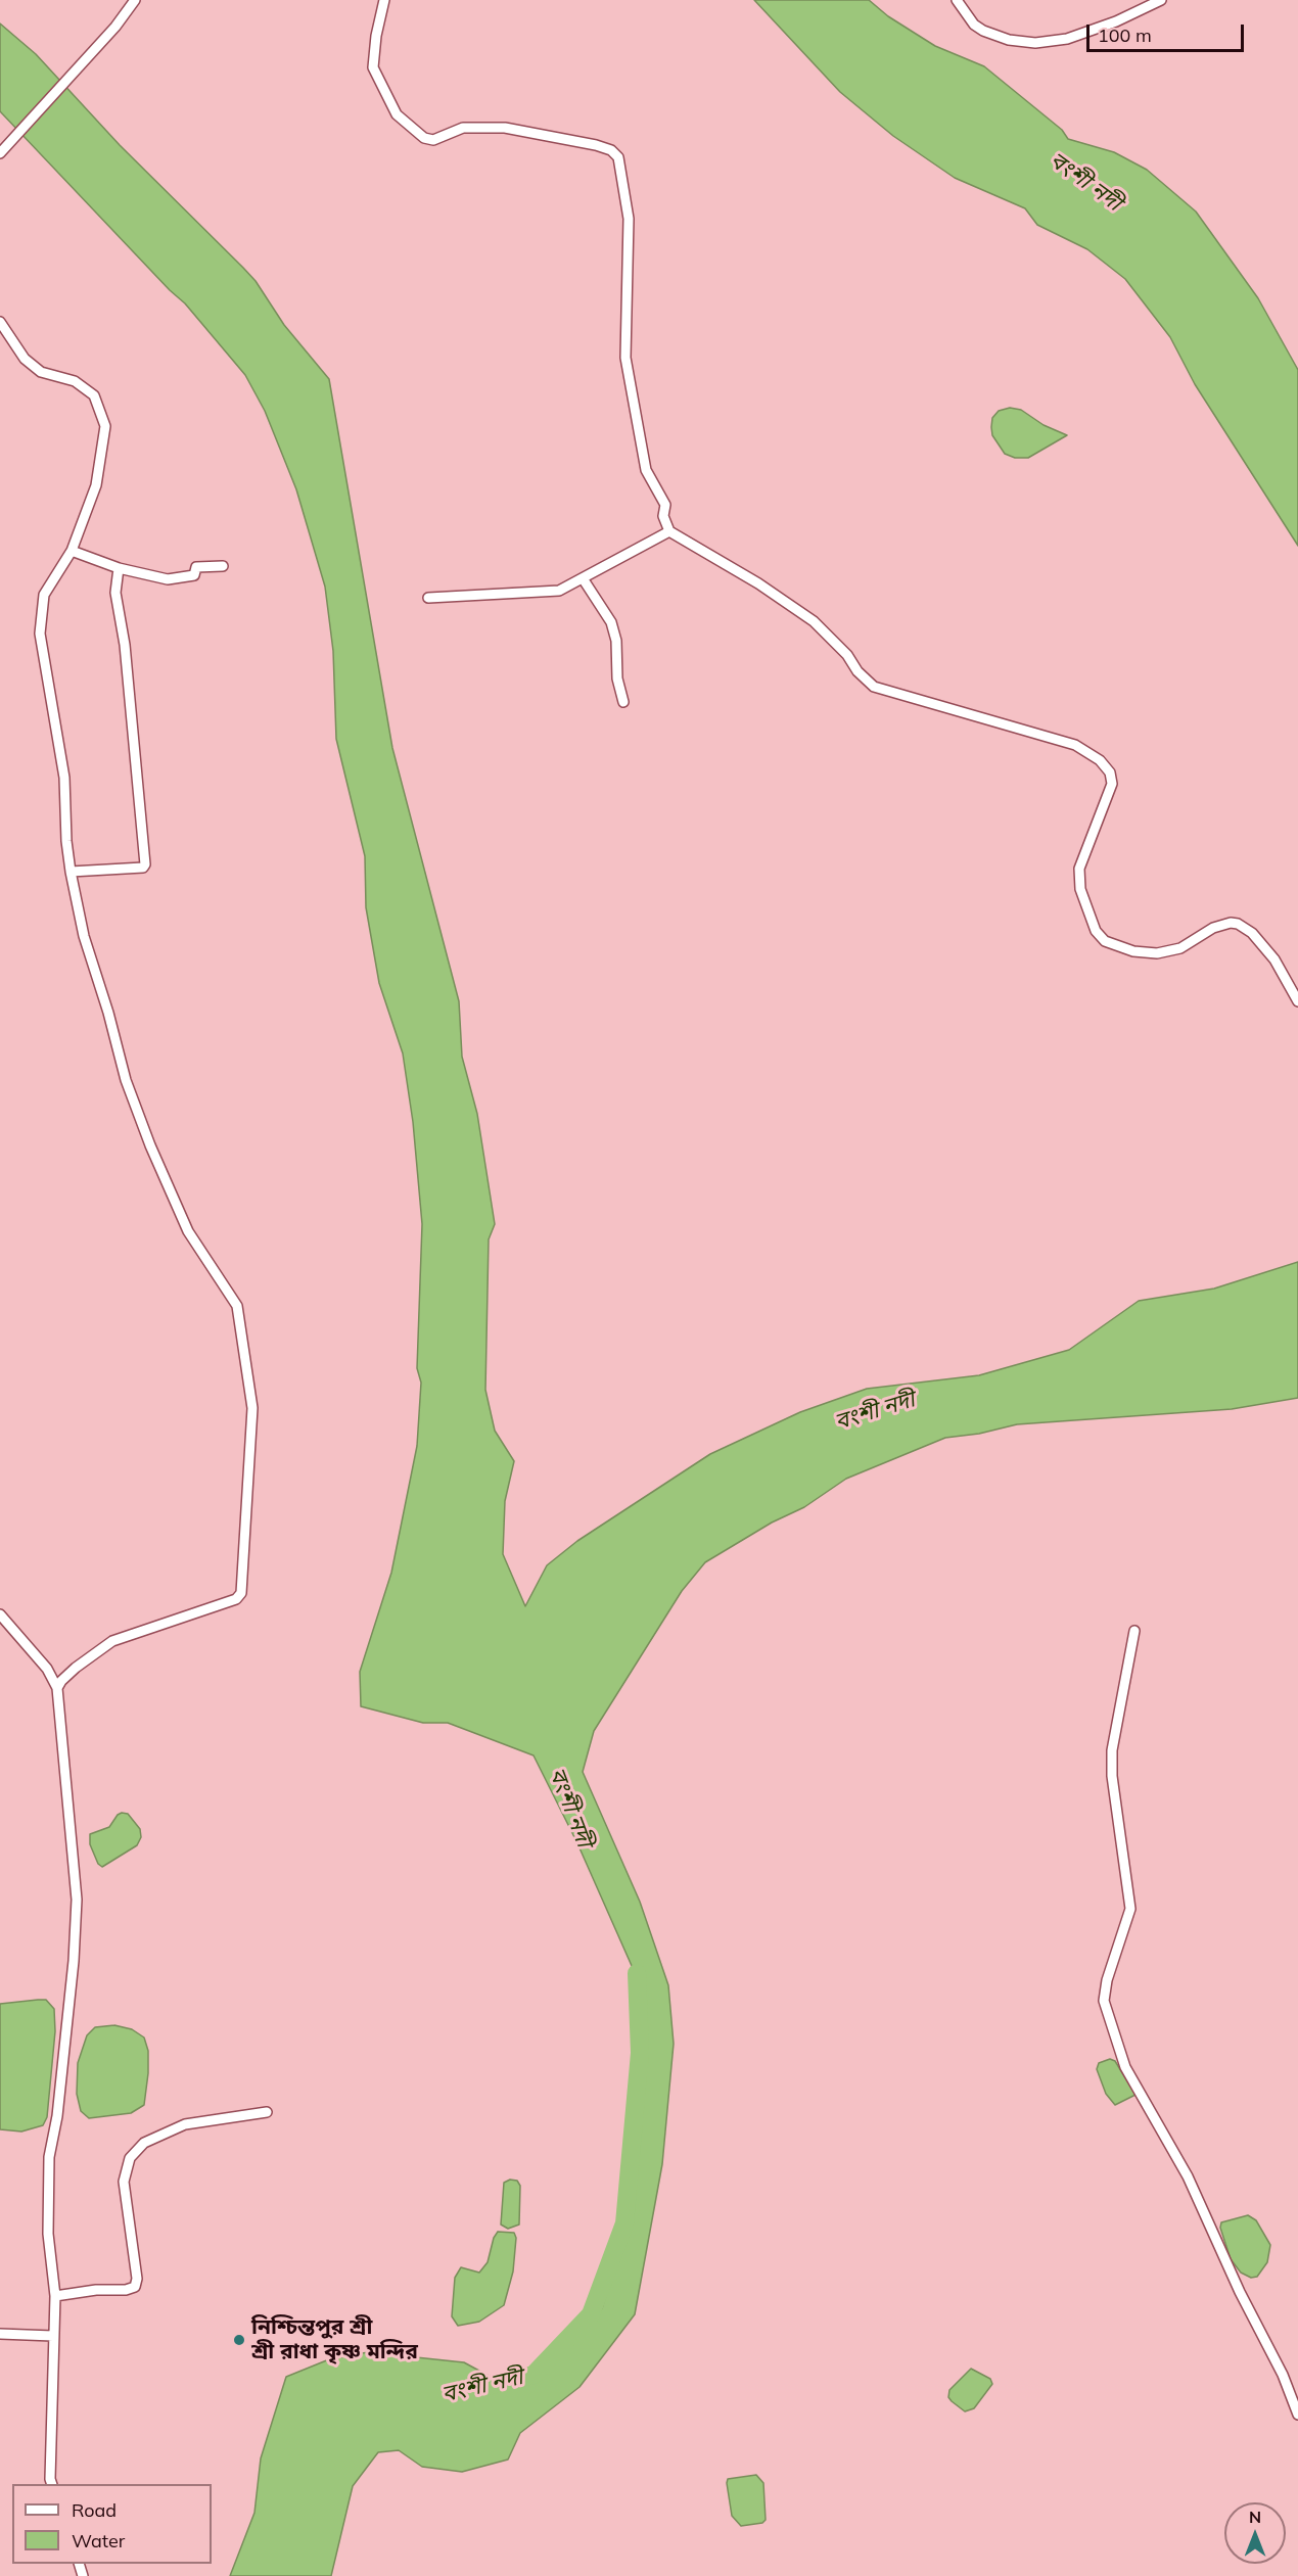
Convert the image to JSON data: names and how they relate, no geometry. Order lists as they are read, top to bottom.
{
  "water": ["বংশী নদী"],
  "places": ["নিশ্চিন্তপুর শ্রী শ্রী রাধা কৃষ্ণ মন্দির"],
  "legend": ["Road", "Water"],
  "scale_bar": "100 m",
  "north": "top"
}
